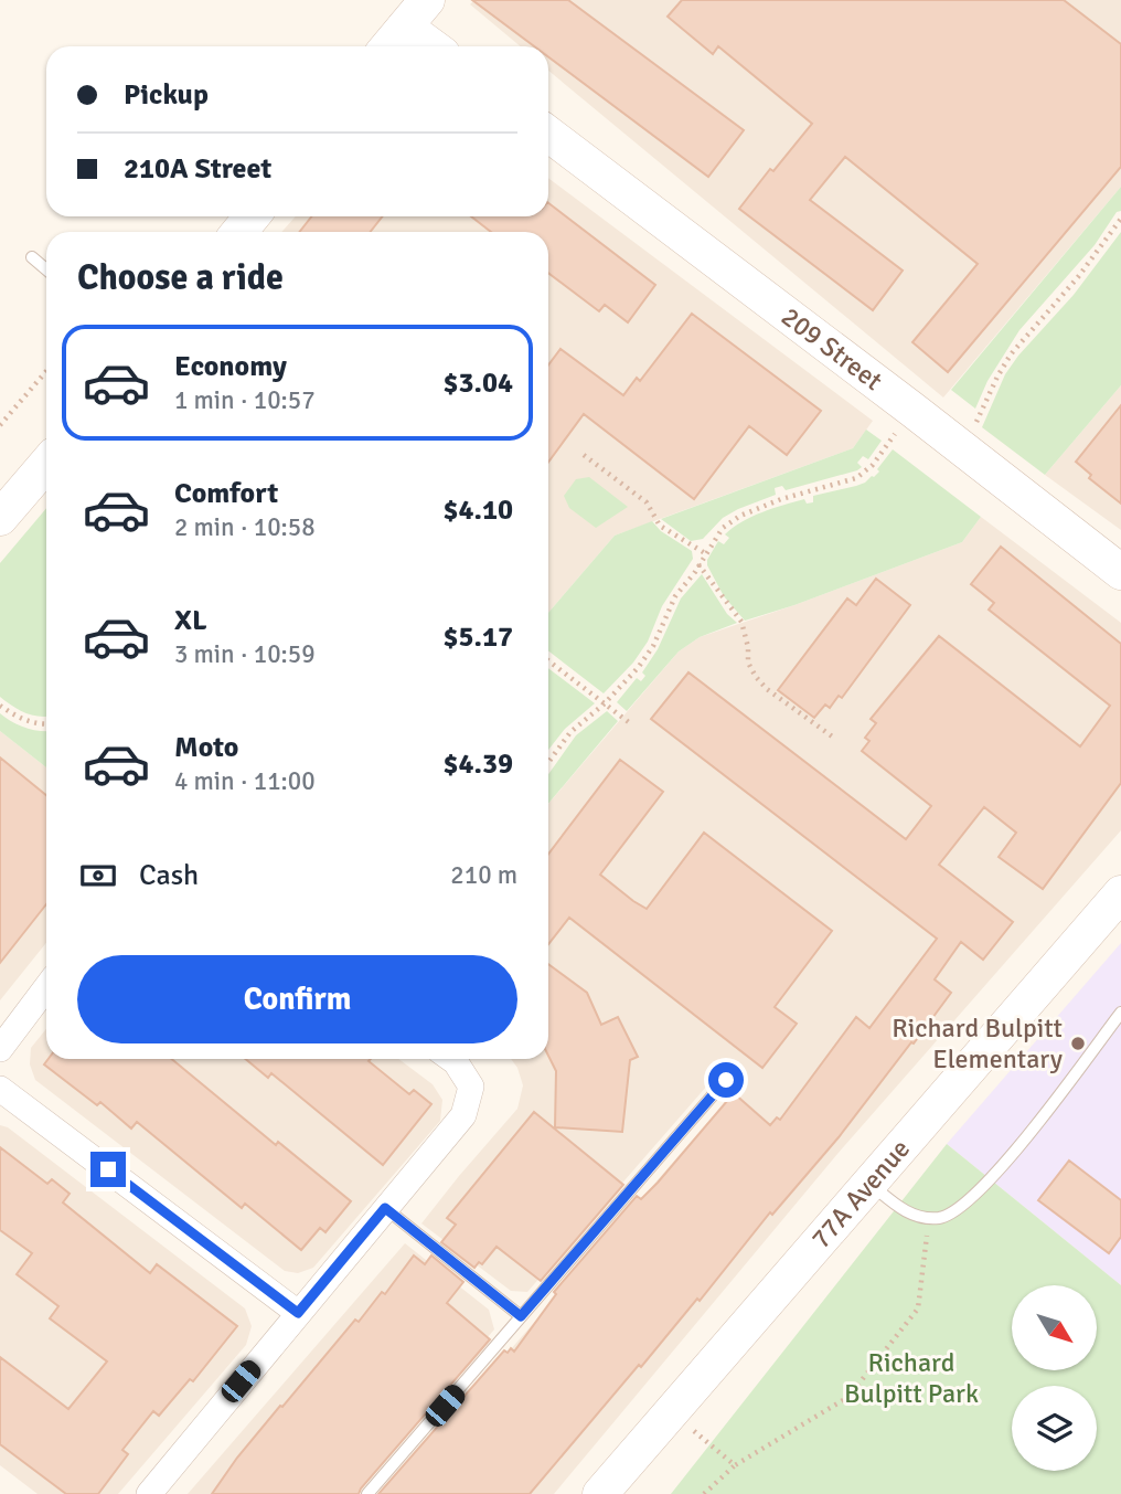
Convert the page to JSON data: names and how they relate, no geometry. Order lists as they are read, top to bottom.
{
  "streets": {
    "street": ["209 Street", "77A Avenue"]
  },
  "parks": ["Richard Bulpitt Park"],
  "places": ["Richard Bulpitt Elementary"],
  "north": "bottom right",
  "page": {
    "banner": ["Pickup", "210A Street"],
    "heading": "Choose a ride",
    "list": [
      {
        "name": "Economy",
        "note": "1 min · 10:57",
        "value": "$3.04"
      },
      {
        "name": "Comfort",
        "note": "2 min · 10:58",
        "value": "$4.10"
      },
      {
        "name": "XL",
        "note": "3 min · 10:59",
        "value": "$5.17"
      },
      {
        "name": "Moto",
        "note": "4 min · 11:00",
        "value": "$4.39"
      }
    ],
    "pay": ["Cash", "210 m"],
    "buttons": "Confirm"
  }
}
